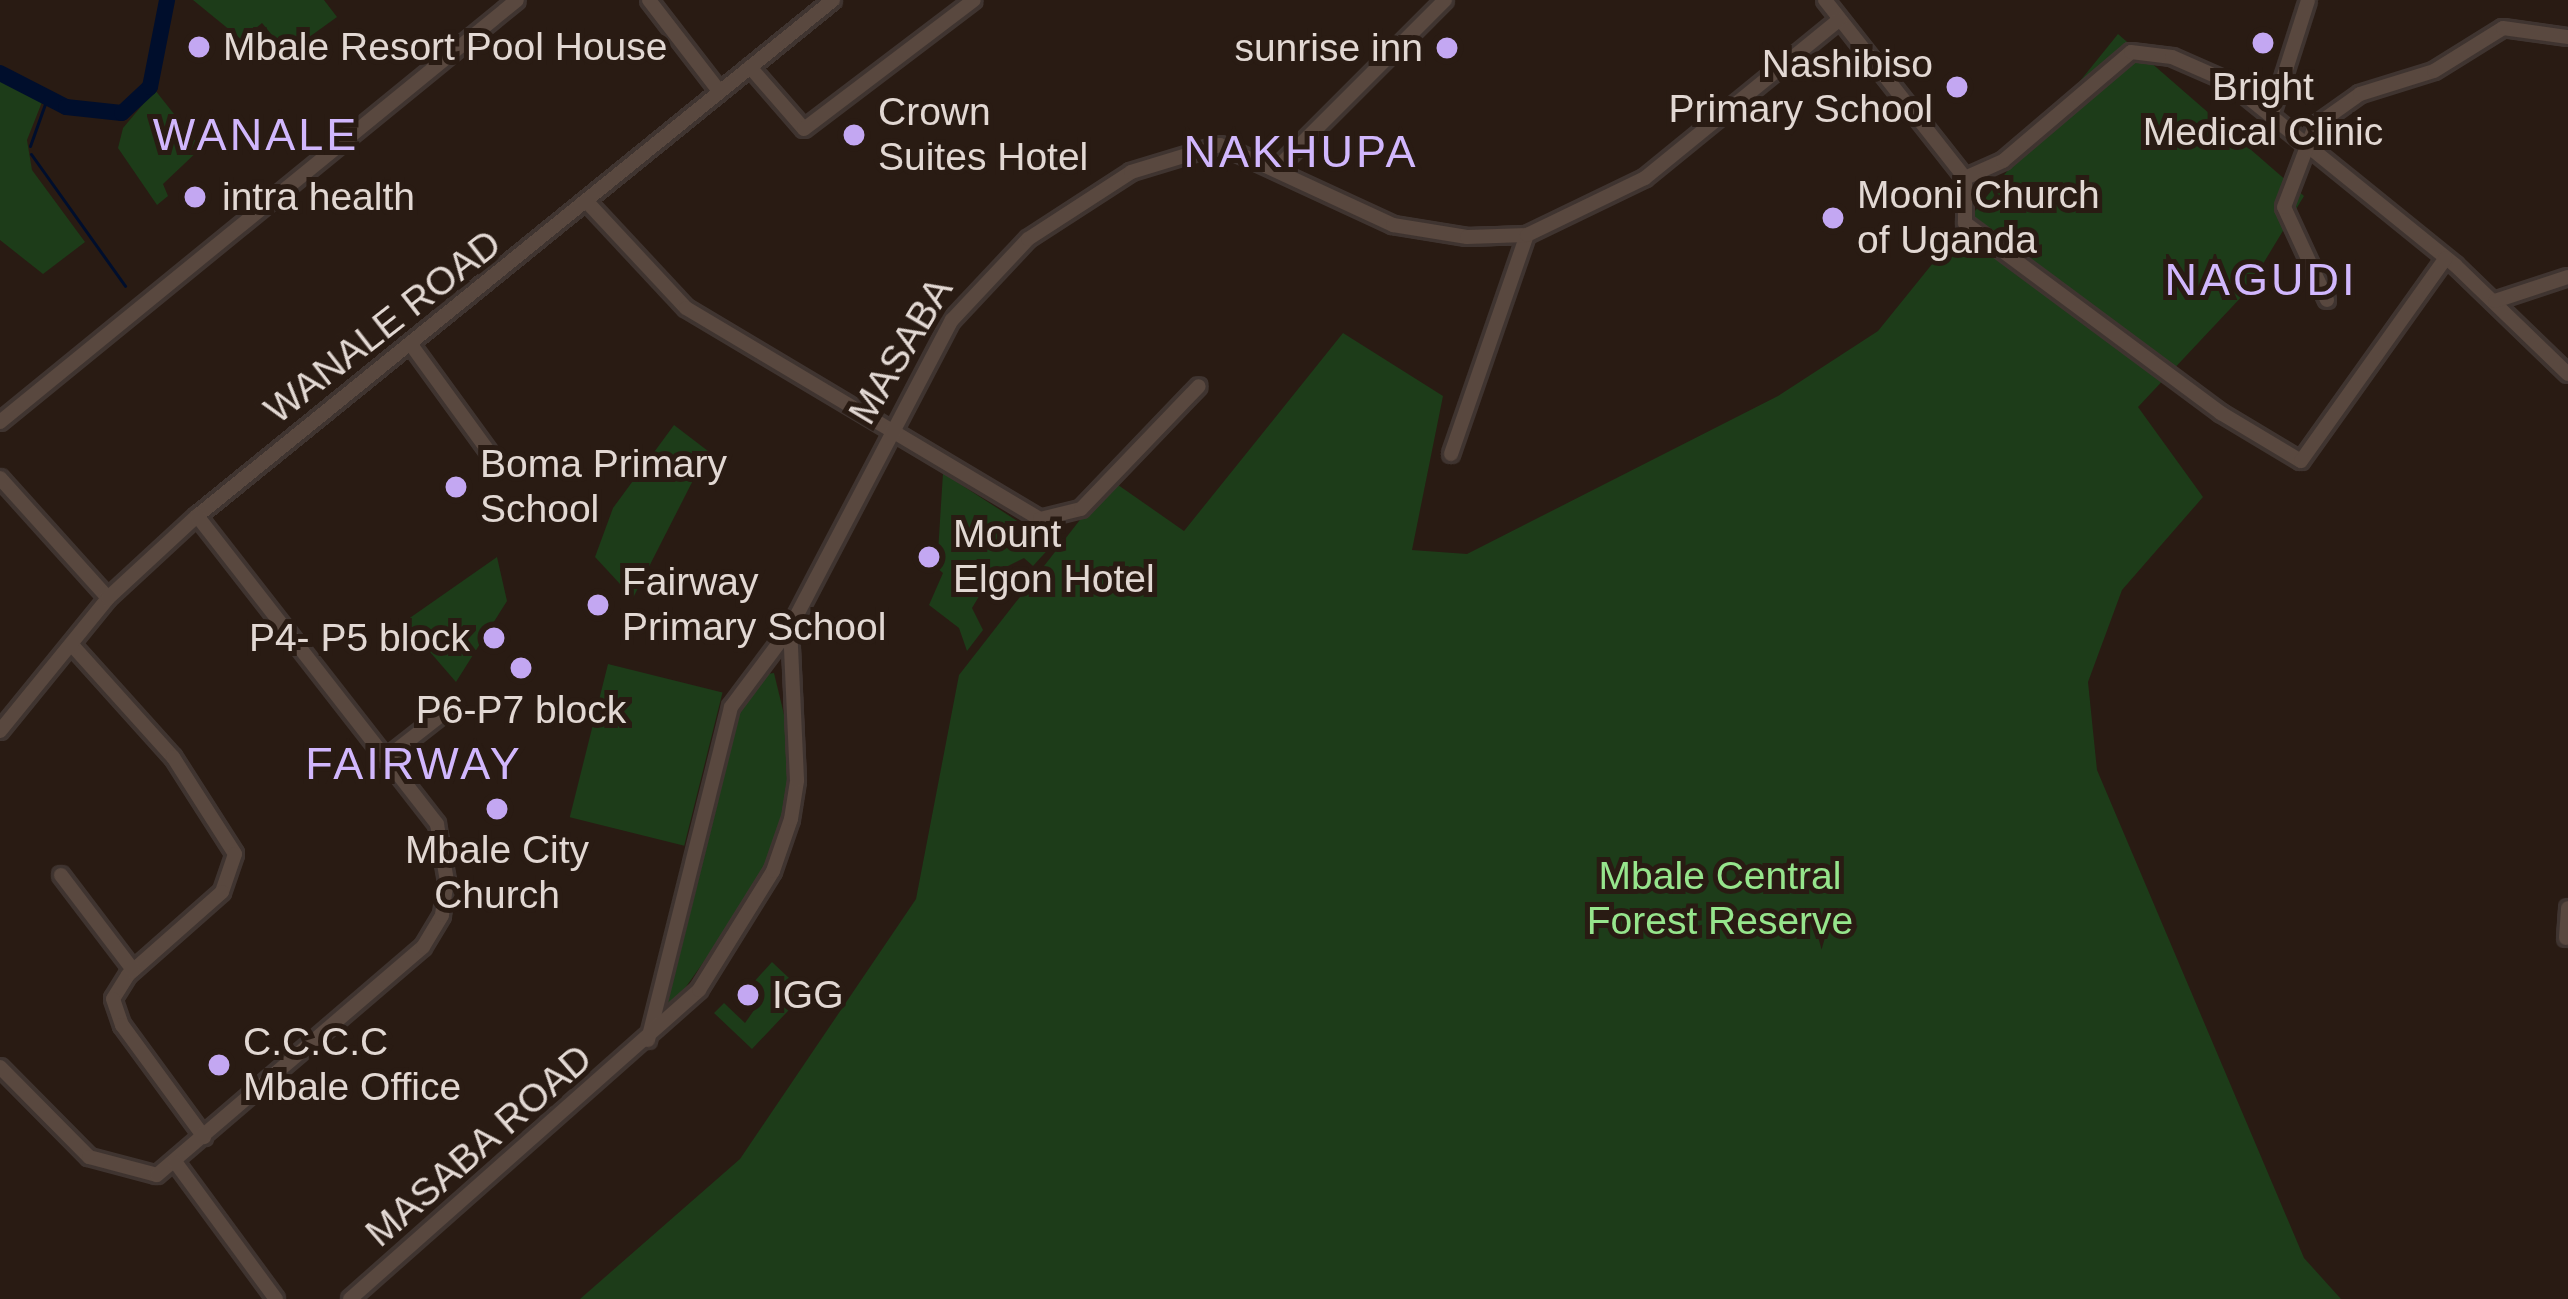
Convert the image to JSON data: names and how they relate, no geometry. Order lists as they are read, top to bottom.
{
  "streets": {
    "street": ["WANALE ROAD", "MASABA", "MASABA ROAD"]
  },
  "crossings": [
    ["MASABA", "MASABA ROAD"]
  ],
  "districts": [
    "WANALE",
    "NAKHUPA",
    "NAGUDI",
    "FAIRWAY"
  ],
  "parks": ["Mbale Central Forest Reserve"],
  "places": [
    "Bright Medical Clinic",
    "Mbale Resort Pool House",
    "sunrise inn",
    "Nashibiso Primary School",
    "Crown Suites Hotel",
    "intra health",
    "Mooni Church of Uganda",
    "Boma Primary School",
    "Mount Elgon Hotel",
    "Fairway Primary School",
    "P4- P5 block",
    "P6-P7 block",
    "Mbale City Church",
    "IGG",
    "C.C.C.C Mbale Office"
  ]
}
